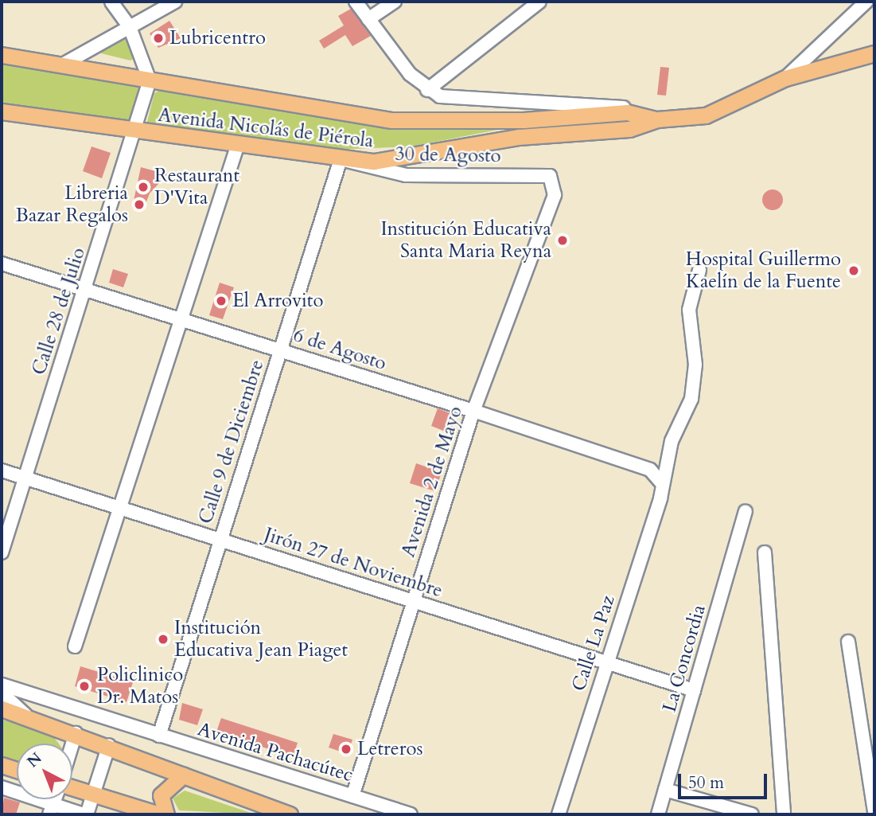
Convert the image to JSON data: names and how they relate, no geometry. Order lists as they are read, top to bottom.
{
  "streets": {
    "main road": ["Avenida Nicolás de Piérola"],
    "street": [
      "30 de Agosto",
      "Calle 28 de Julio",
      "6 de Agosto",
      "Calle 9 de Diciembre",
      "Avenida 2 de Mayo",
      "Jirón 27 de Noviembre",
      "Calle La Paz",
      "La Concordia",
      "Avenida Pachacútec"
    ]
  },
  "crossings": [
    ["Avenida Nicolás de Piérola", "30 de Agosto"],
    ["Avenida Nicolás de Piérola", "Calle 28 de Julio"],
    ["Avenida Nicolás de Piérola", "Calle 9 de Diciembre"],
    ["30 de Agosto", "Calle 9 de Diciembre"],
    ["30 de Agosto", "Avenida 2 de Mayo"],
    ["Calle 28 de Julio", "6 de Agosto"],
    ["Calle 28 de Julio", "Jirón 27 de Noviembre"],
    ["6 de Agosto", "Calle 9 de Diciembre"],
    ["6 de Agosto", "Avenida 2 de Mayo"],
    ["6 de Agosto", "Calle La Paz"],
    ["Calle 9 de Diciembre", "Jirón 27 de Noviembre"],
    ["Calle 9 de Diciembre", "Avenida Pachacútec"],
    ["Avenida 2 de Mayo", "Jirón 27 de Noviembre"],
    ["Avenida 2 de Mayo", "Avenida Pachacútec"],
    ["Jirón 27 de Noviembre", "Calle La Paz"],
    ["Jirón 27 de Noviembre", "La Concordia"]
  ],
  "places": [
    "Lubricentro",
    "Restaurant D'Vita",
    "Libreria Bazar Regalos",
    "Institución Educativa Santa Maria Reyna",
    "Hospital Guillermo Kaelín de la Fuente",
    "El Arrovito",
    "Institución Educativa Jean Piaget",
    "Policlinico Dr. Matos",
    "Letreros"
  ],
  "scale_bar": "50 m",
  "north": "top left"
}
